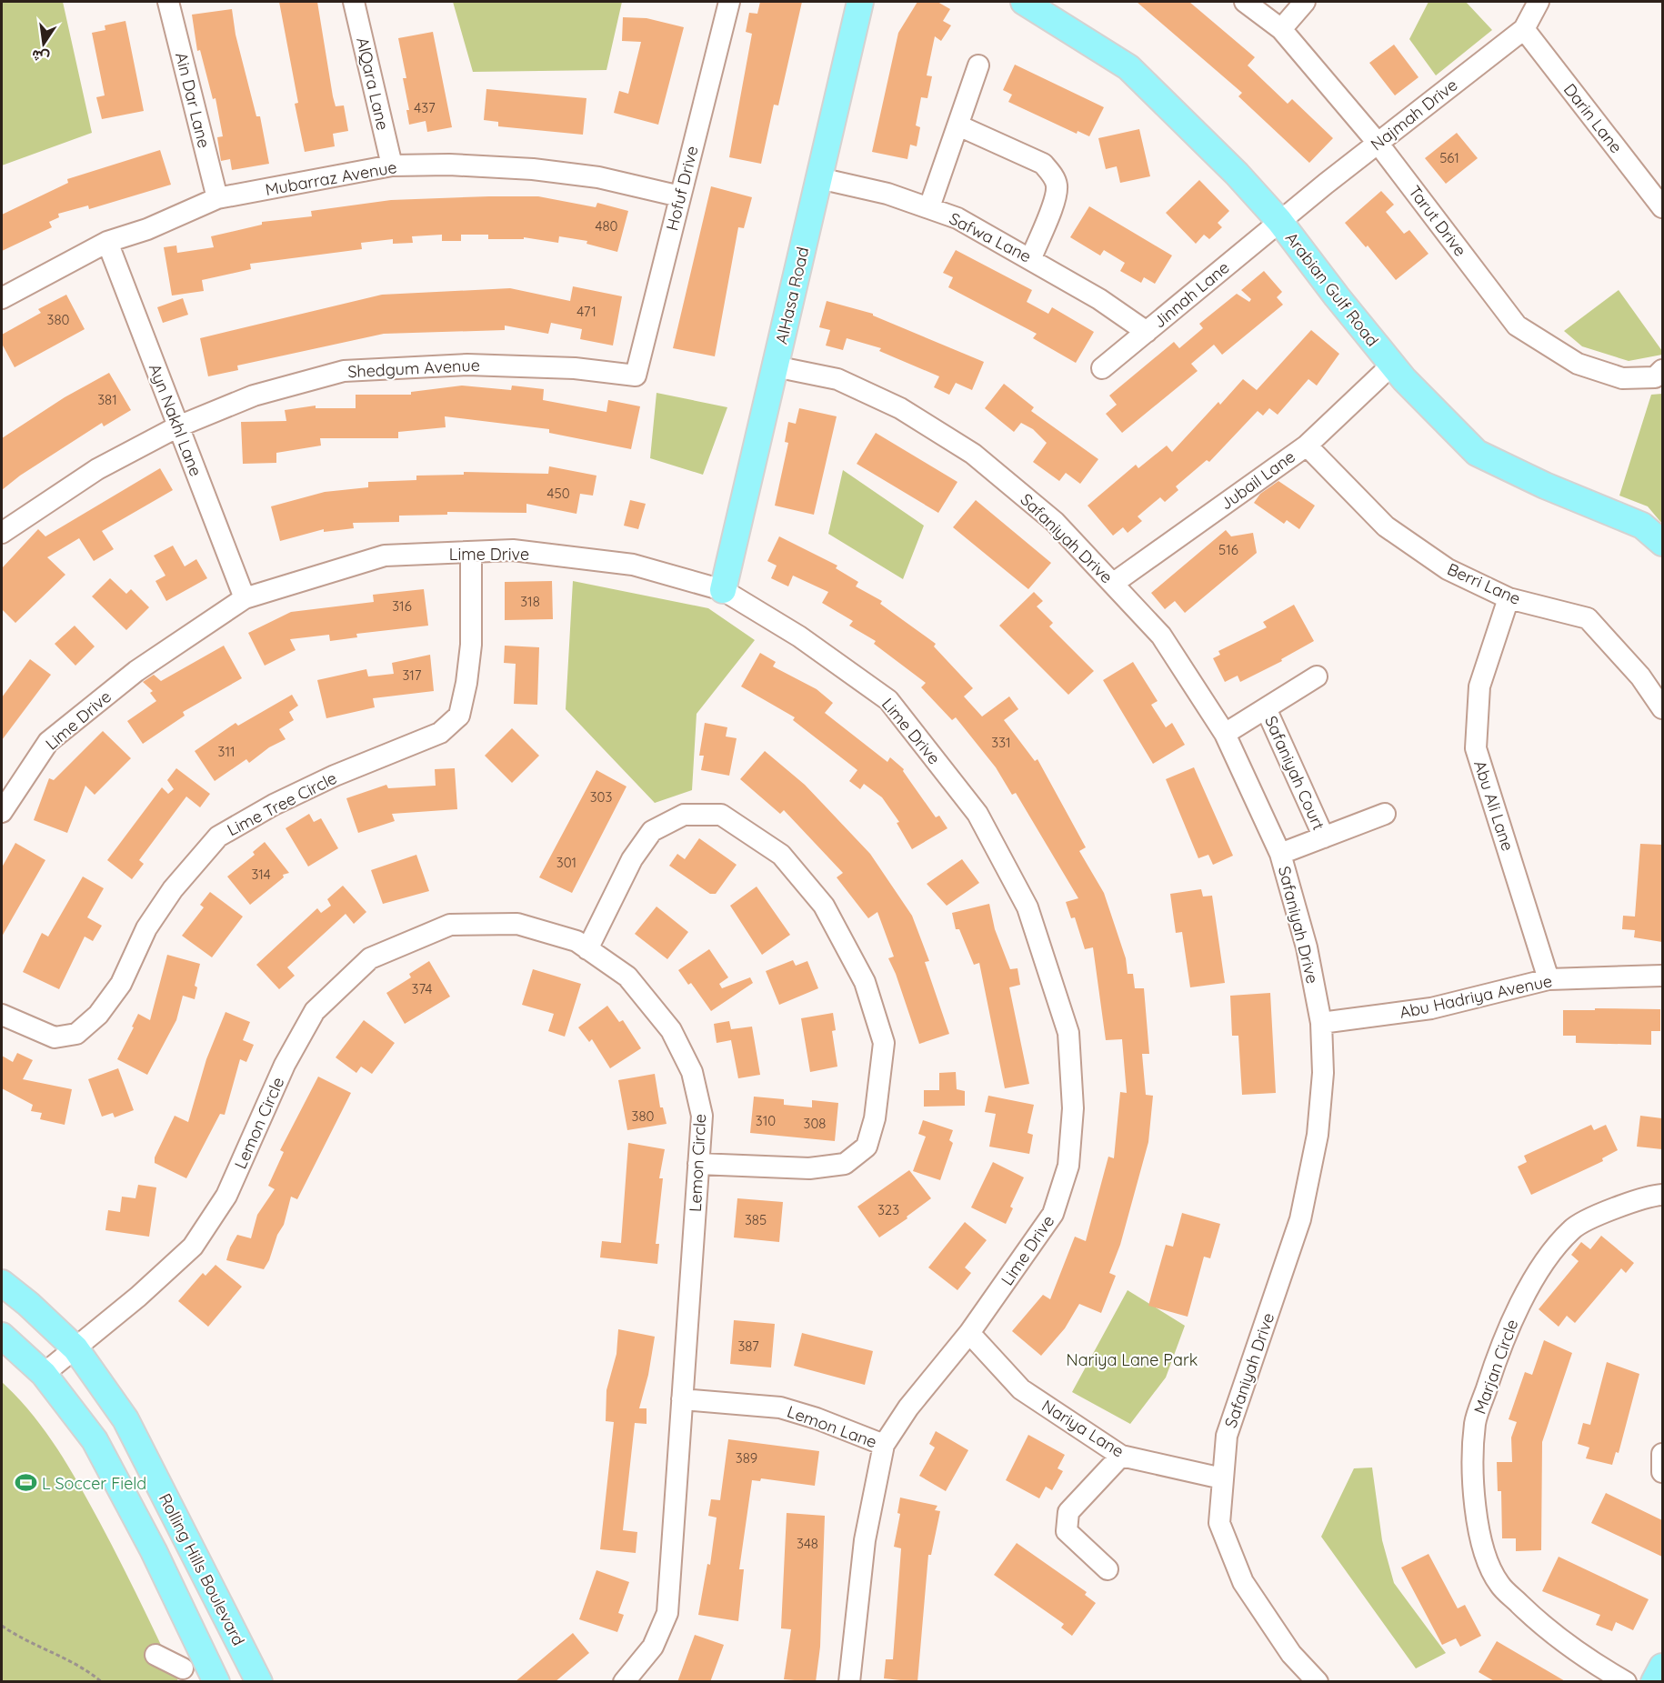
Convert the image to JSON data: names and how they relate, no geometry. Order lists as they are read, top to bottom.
{
  "streets": {
    "main road": ["Arabian Gulf Road", "AlHasa Road", "Rolling Hills Boulevard"],
    "street": [
      "AlQara Lane",
      "Ain Dar Lane",
      "Najmah Drive",
      "Darin Lane",
      "Mubarraz Avenue",
      "Hofuf Drive",
      "Tarut Drive",
      "Safwa Lane",
      "Jinnah Lane",
      "Shedgum Avenue",
      "Ayn Nakhl Lane",
      "Jubail Lane",
      "Safaniyah Drive",
      "Lime Drive",
      "Berri Lane",
      "Safaniyah Court",
      "Lime Tree Circle",
      "Abu Ali Lane",
      "Abu Hadriya Avenue",
      "Lemon Circle",
      "Marjan Circle",
      "Lemon Lane",
      "Nariya Lane"
    ]
  },
  "crossings": [
    ["AlQara Lane", "Mubarraz Avenue"],
    ["Ain Dar Lane", "Mubarraz Avenue"],
    ["Najmah Drive", "Darin Lane"],
    ["Najmah Drive", "Tarut Drive"],
    ["Najmah Drive", "Arabian Gulf Road"],
    ["Najmah Drive", "Jinnah Lane"],
    ["Mubarraz Avenue", "Hofuf Drive"],
    ["Mubarraz Avenue", "Ayn Nakhl Lane"],
    ["Hofuf Drive", "Shedgum Avenue"],
    ["Safwa Lane", "Jinnah Lane"],
    ["Safwa Lane", "AlHasa Road"],
    ["Arabian Gulf Road", "Jinnah Lane"],
    ["Arabian Gulf Road", "Jubail Lane"],
    ["AlHasa Road", "Safaniyah Drive"],
    ["AlHasa Road", "Lime Drive"],
    ["Shedgum Avenue", "Ayn Nakhl Lane"],
    ["Ayn Nakhl Lane", "Lime Drive"],
    ["Jubail Lane", "Safaniyah Drive"],
    ["Jubail Lane", "Berri Lane"],
    ["Safaniyah Drive", "Safaniyah Court"],
    ["Safaniyah Drive", "Abu Hadriya Avenue"],
    ["Safaniyah Drive", "Nariya Lane"],
    ["Lime Drive", "Lime Tree Circle"],
    ["Lime Drive", "Lemon Lane"],
    ["Lime Drive", "Nariya Lane"],
    ["Berri Lane", "Abu Ali Lane"],
    ["Abu Ali Lane", "Abu Hadriya Avenue"],
    ["Lemon Circle", "Lemon Lane"],
    ["Lemon Circle", "Rolling Hills Boulevard"]
  ],
  "parks": ["Nariya Lane Park"],
  "places": {
    "sports": ["L Soccer Field"]
  },
  "house_numbers": [
    "437",
    "561",
    "480",
    "471",
    "380",
    "381",
    "450",
    "516",
    "318",
    "316",
    "317",
    "331",
    "311",
    "303",
    "301",
    "314",
    "374",
    "380",
    "310",
    "308",
    "323",
    "385",
    "387",
    "389",
    "348"
  ],
  "north": "bottom"
}
